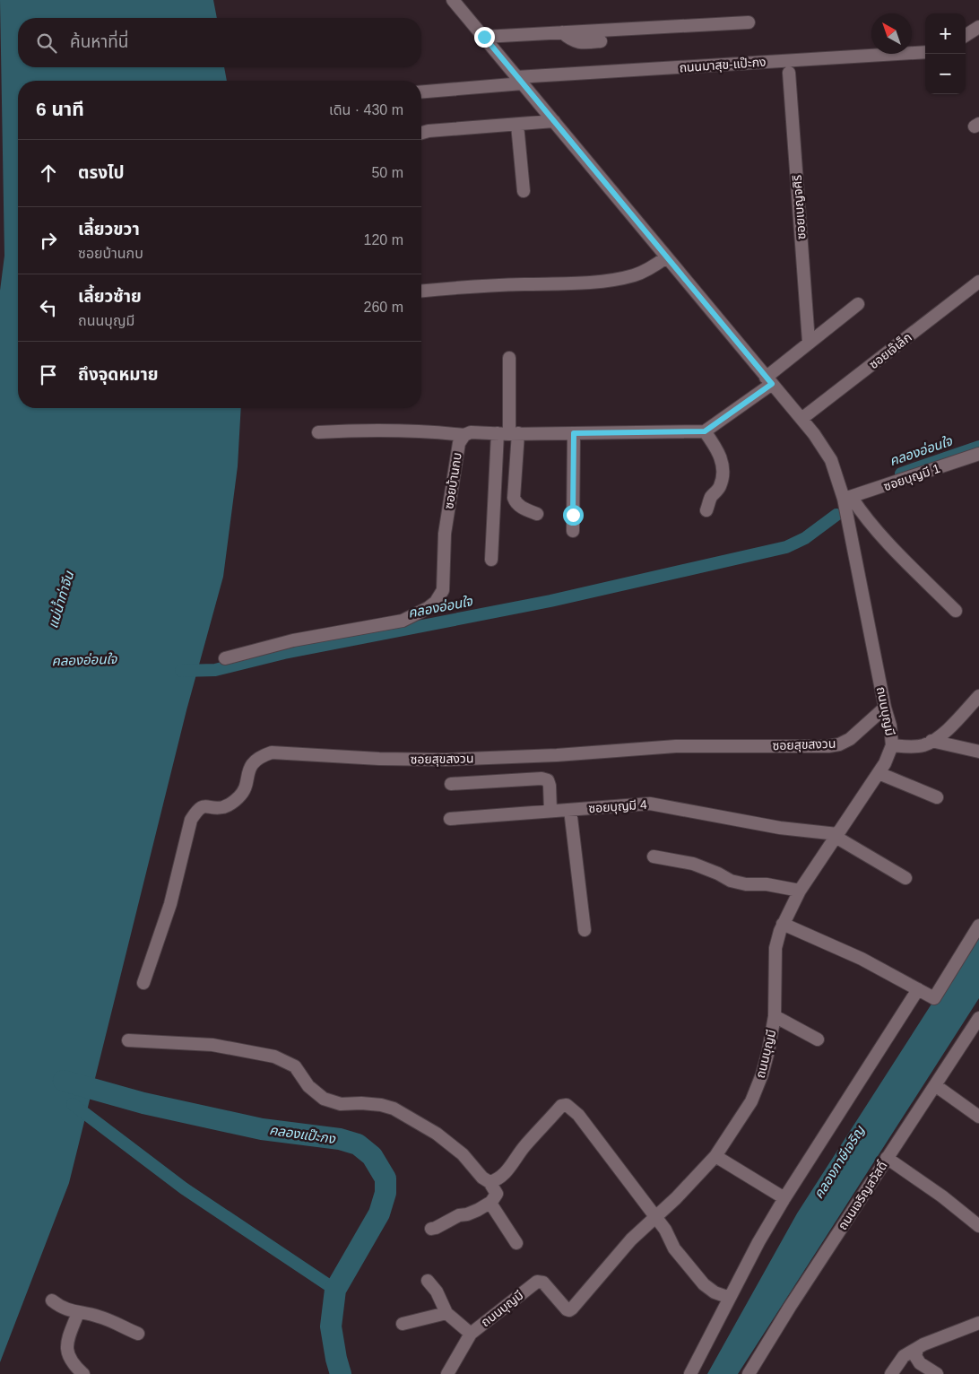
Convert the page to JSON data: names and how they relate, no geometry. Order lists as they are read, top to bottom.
{
  "streets": {
    "street": [
      "ถนนมาสุข-แป๊ะกง",
      "ซอยเบญจศิริ",
      "ซอยเจ๊เล็ก",
      "ซอยบุญมี 1",
      "ซอยบ้านกบ",
      "ถนนบุญมี",
      "ซอยสุขสงวน",
      "ซอยบุญมี 4",
      "ถนนเจริญสวัสดิ์"
    ]
  },
  "crossings": [
    ["ถนนมาสุข-แป๊ะกง", "ถนนบุญมี"],
    ["ซอยเจ๊เล็ก", "ถนนบุญมี"],
    ["ซอยบุญมี 1", "ถนนบุญมี"],
    ["ถนนบุญมี", "ซอยสุขสงวน"],
    ["ถนนบุญมี", "ซอยบุญมี 4"]
  ],
  "water": [
    "คลองอ่อนใจ",
    "แม่น้ำท่าจีน",
    "คลองแป๊ะกง",
    "คลองภาษีเจริญ"
  ],
  "north": "top left",
  "page": {
    "map_buttons": ["+", "−"],
    "search": "ค้นหาที่นี่",
    "heading": ["6 นาที", "เดิน · 430 m"],
    "list": [
      ["ตรงไป", "50 m"],
      ["เลี้ยวขวา", "ซอยบ้านกบ", "120 m"],
      ["เลี้ยวซ้าย", "ถนนบุญมี", "260 m"],
      "ถึงจุดหมาย"
    ]
  }
}
